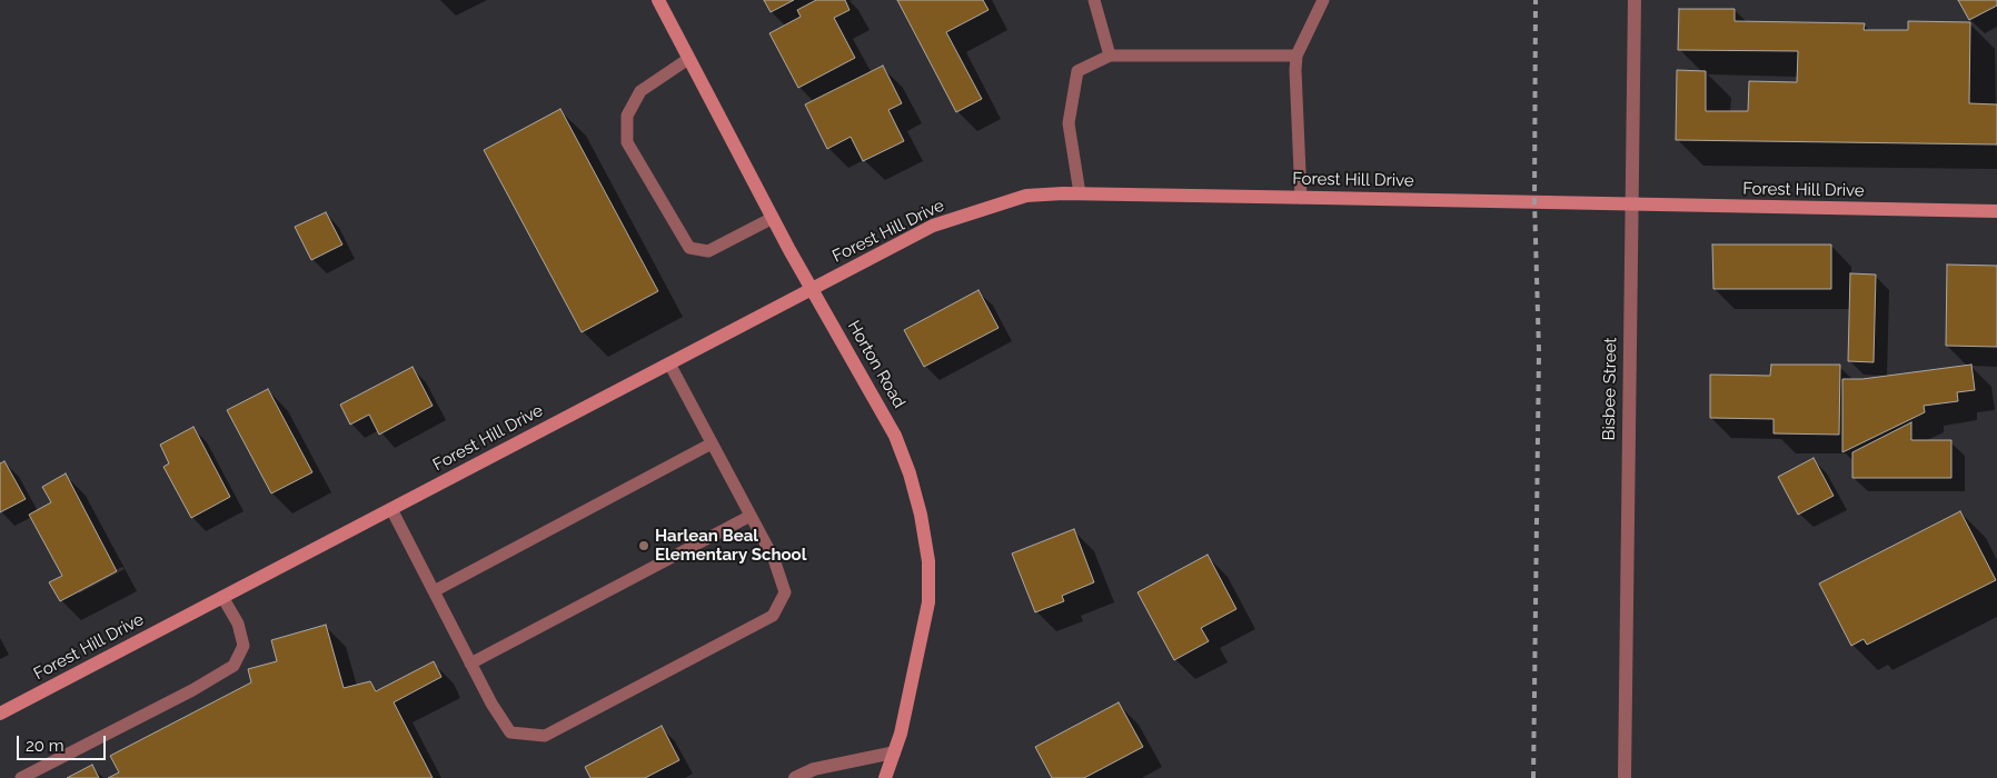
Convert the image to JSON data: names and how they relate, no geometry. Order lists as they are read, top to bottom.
{
  "streets": {
    "street": ["Forest Hill Drive", "Horton Road", "Bisbee Street"]
  },
  "crossings": [
    ["Forest Hill Drive", "Horton Road"],
    ["Forest Hill Drive", "Bisbee Street"]
  ],
  "places": ["Harlean Beal Elementary School"],
  "scale_bar": "20 m"
}
